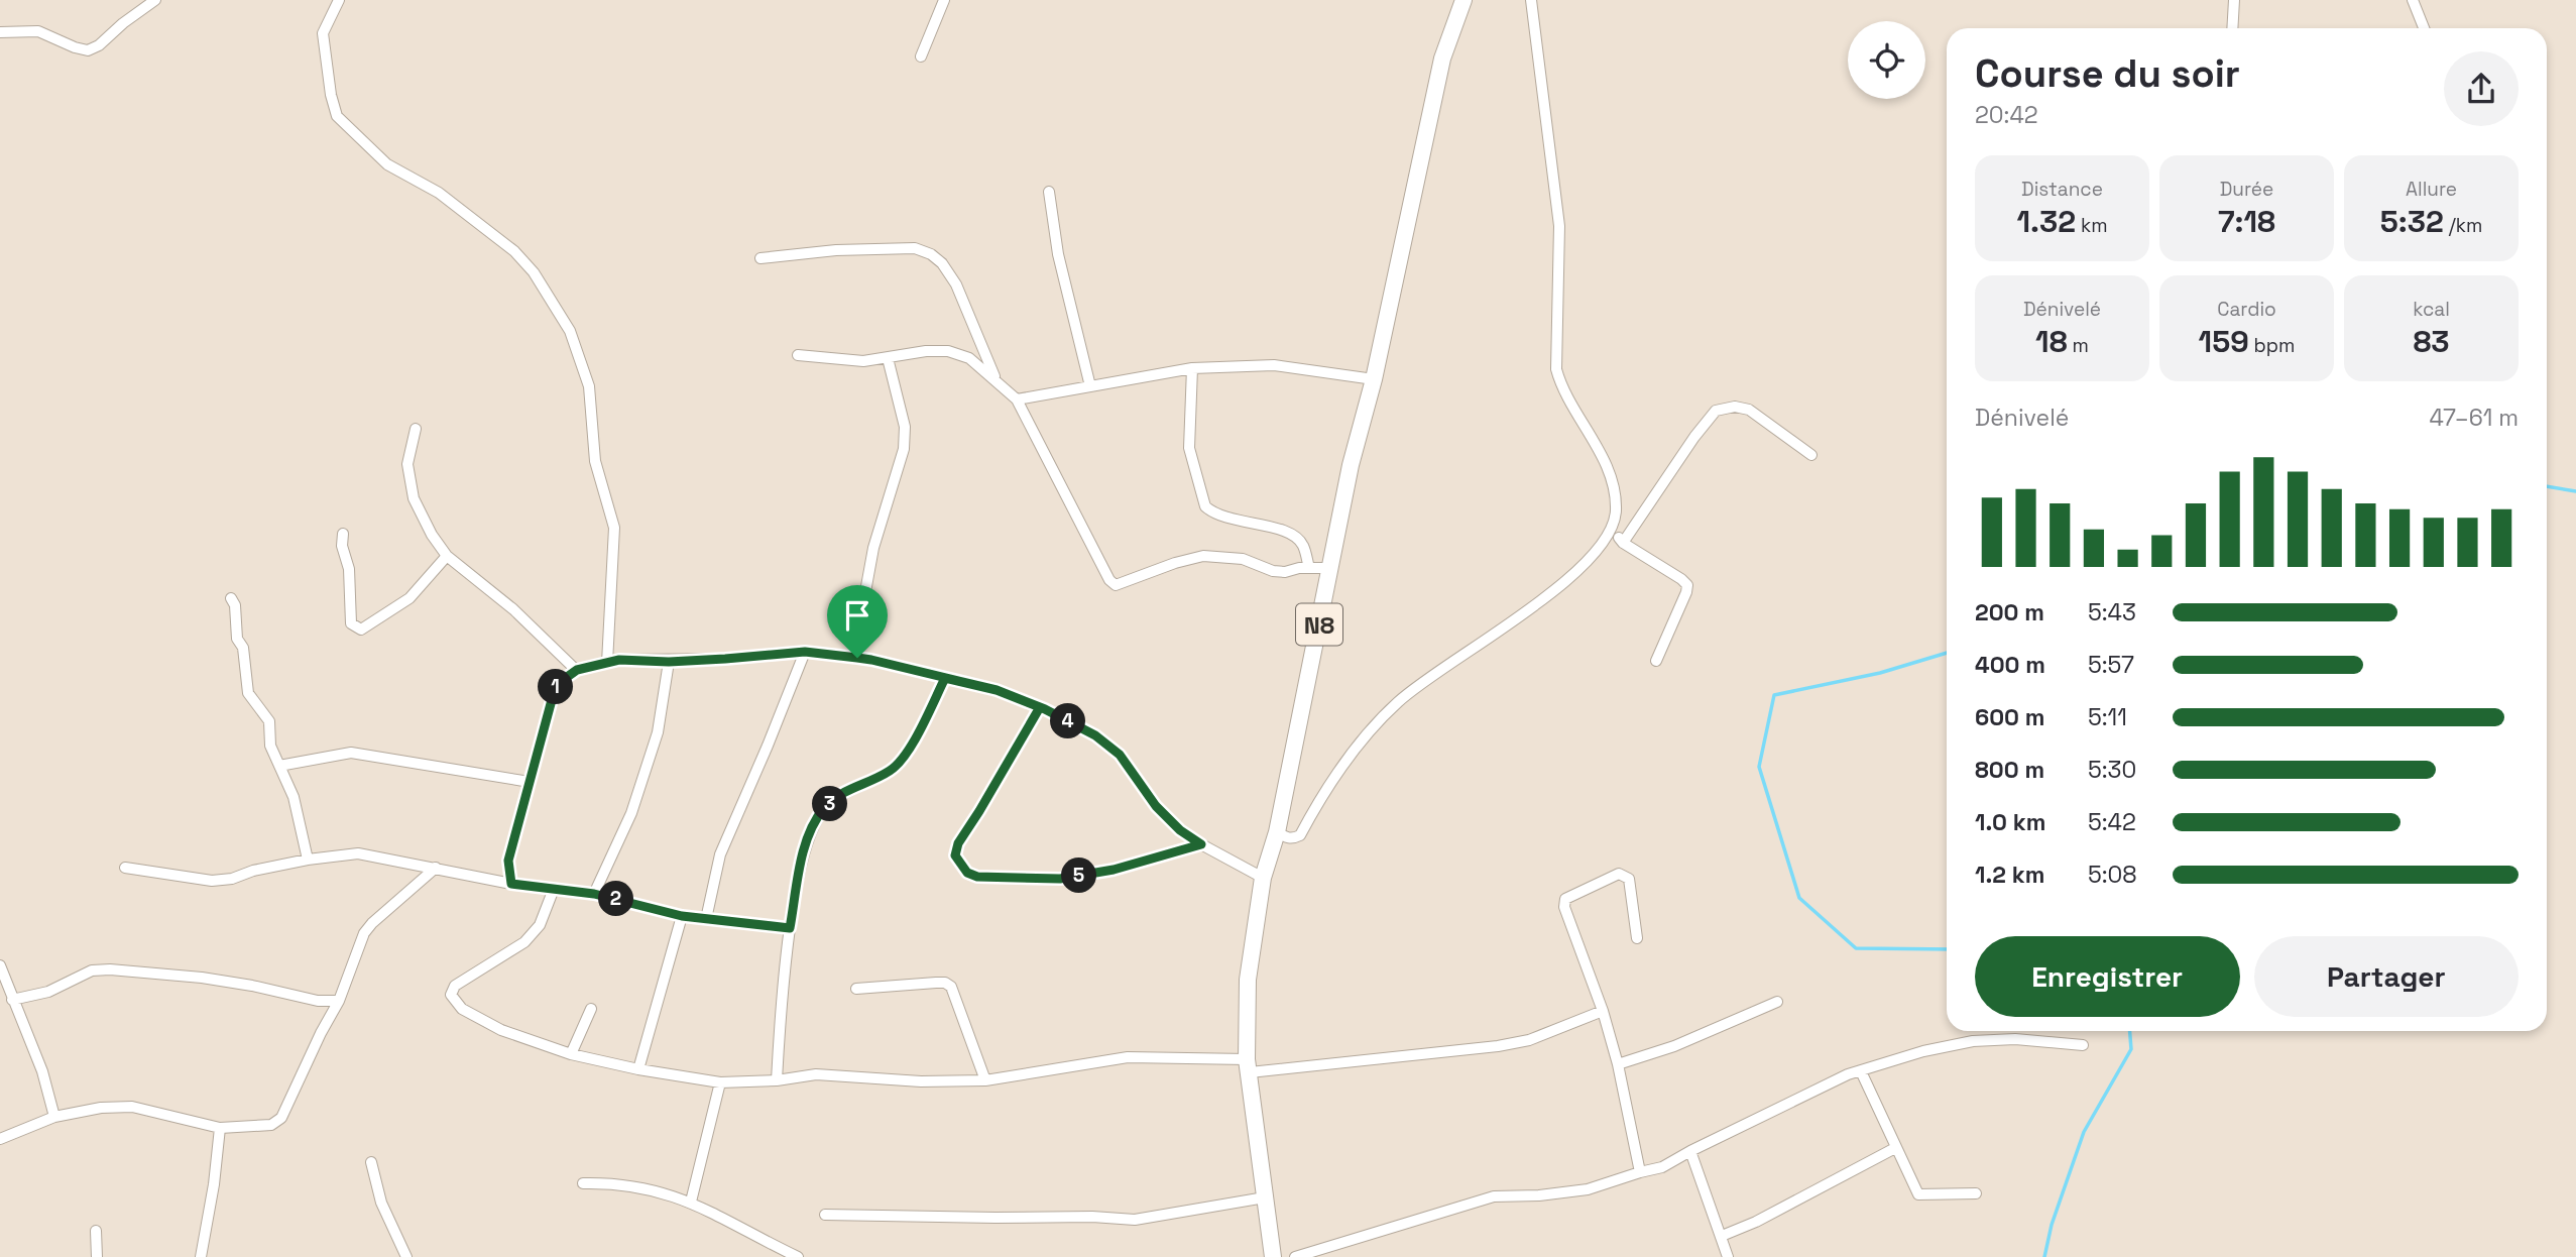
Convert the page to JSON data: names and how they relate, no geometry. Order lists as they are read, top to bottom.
{
  "streets": {
    "highway": ["N8"]
  },
  "page": {
    "heading": ["Course du soir", "20:42"],
    "stats": [
      ["Distance", "1.32 km"],
      ["Durée", "7:18"],
      ["Allure", "5:32 /km"],
      ["Dénivelé", "18 m"],
      ["Cardio", "159 bpm"],
      ["kcal", "83"]
    ],
    "chart": ["Dénivelé", "47–61 m"],
    "list": [
      {
        "name": "200 m",
        "note": "5:43"
      },
      {
        "name": "400 m",
        "note": "5:57"
      },
      {
        "name": "600 m",
        "note": "5:11"
      },
      {
        "name": "800 m",
        "note": "5:30"
      },
      {
        "name": "1.0 km",
        "note": "5:42"
      },
      {
        "name": "1.2 km",
        "note": "5:08"
      }
    ],
    "pins": [
      "1",
      "4",
      "3",
      "5",
      "2"
    ],
    "buttons": ["Enregistrer", "Partager"]
  }
}
